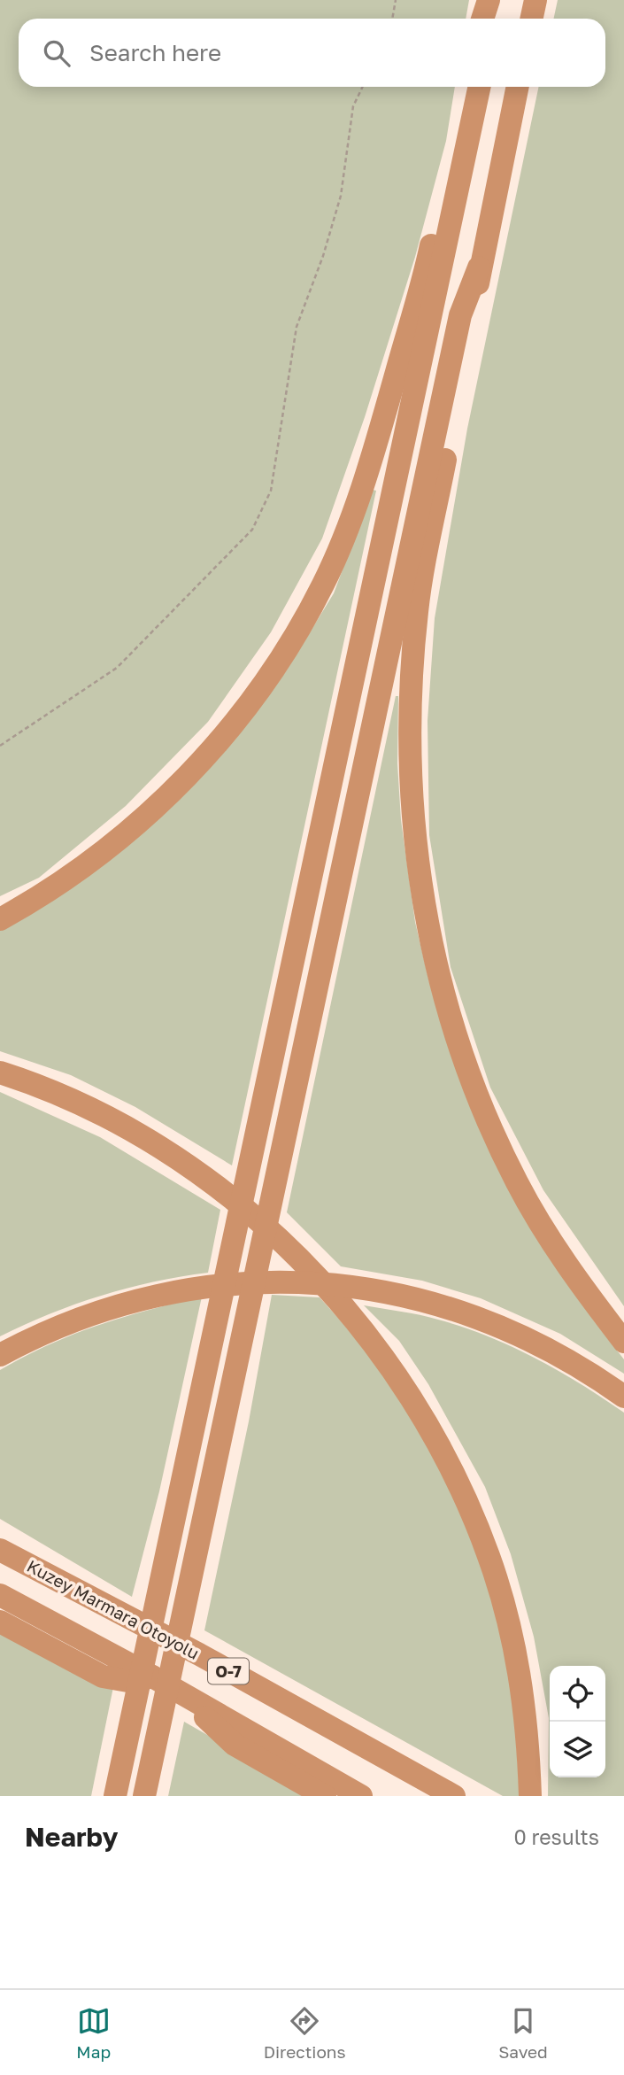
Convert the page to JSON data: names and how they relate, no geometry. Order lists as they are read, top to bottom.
{
  "streets": {
    "highway": ["Kuzey Marmara Otoyolu", "O-7"]
  },
  "page": {
    "search": "Search here",
    "heading": ["Nearby", "0 results"],
    "nav": ["Map", "Directions", "Saved"]
  }
}
